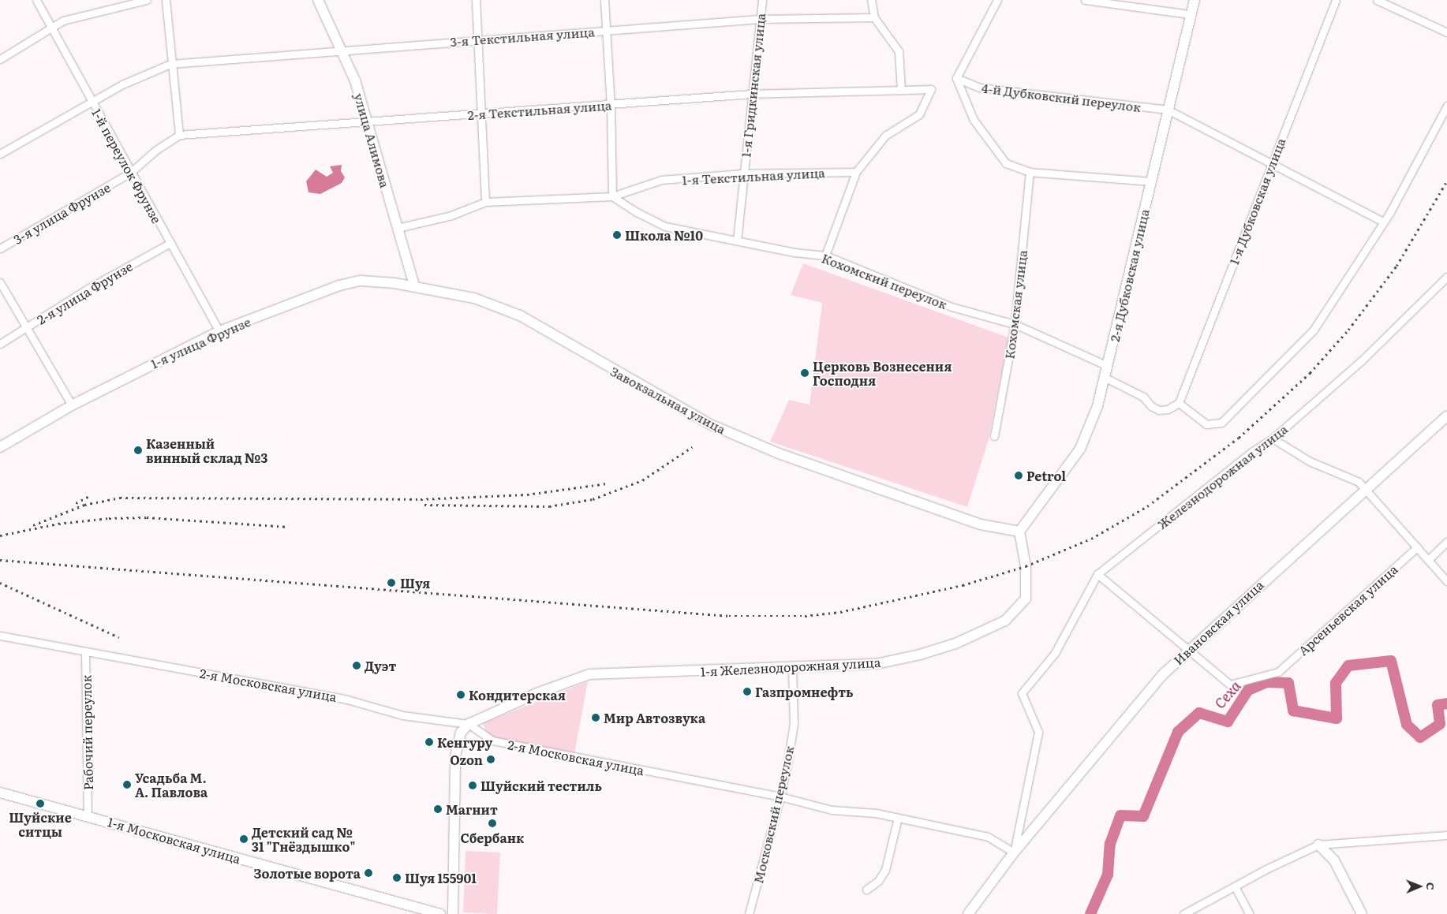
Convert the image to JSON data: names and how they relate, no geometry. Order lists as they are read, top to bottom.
{
  "streets": {
    "main road": [
      "улица Алимова",
      "2-я Дубковская улица",
      "1-я улица Фрунзе",
      "Завокзальная улица",
      "Ивановская улица",
      "1-я Железнодорожная улица",
      "1-я Московская улица"
    ],
    "street": [
      "3-я Текстильная улица",
      "1-я Гридкинская улица",
      "4-й Дубковский переулок",
      "2-я Текстильная улица",
      "1-й переулок Фрунзе",
      "1-я Текстильная улица",
      "1-я Дубковская улица",
      "3-я улица Фрунзе",
      "Кохомский переулок",
      "2-я улица Фрунзе",
      "Кохомская улица",
      "Железнодорожная улица",
      "Арсеньевская улица",
      "2-я Московская улица",
      "Рабочий переулок",
      "Московский переулок"
    ]
  },
  "crossings": [
    ["3-я Текстильная улица", "1-я Гридкинская улица"],
    ["3-я Текстильная улица", "улица Алимова"],
    ["3-я Текстильная улица", "1-й переулок Фрунзе"],
    ["1-я Гридкинская улица", "2-я Текстильная улица"],
    ["1-я Гридкинская улица", "1-я Текстильная улица"],
    ["1-я Гридкинская улица", "Кохомский переулок"],
    ["4-й Дубковский переулок", "2-я Дубковская улица"],
    ["2-я Текстильная улица", "улица Алимова"],
    ["2-я Текстильная улица", "1-я Текстильная улица"],
    ["2-я Текстильная улица", "3-я улица Фрунзе"],
    ["улица Алимова", "1-я Текстильная улица"],
    ["улица Алимова", "1-я улица Фрунзе"],
    ["улица Алимова", "Завокзальная улица"],
    ["1-й переулок Фрунзе", "3-я улица Фрунзе"],
    ["1-й переулок Фрунзе", "2-я улица Фрунзе"],
    ["1-й переулок Фрунзе", "1-я улица Фрунзе"],
    ["1-я Текстильная улица", "Кохомский переулок"],
    ["2-я Дубковская улица", "Кохомский переулок"],
    ["2-я Дубковская улица", "Завокзальная улица"],
    ["2-я Дубковская улица", "1-я Железнодорожная улица"],
    ["Кохомский переулок", "Кохомская улица"],
    ["1-я улица Фрунзе", "Завокзальная улица"],
    ["Завокзальная улица", "1-я Железнодорожная улица"],
    ["Железнодорожная улица", "Ивановская улица"],
    ["Железнодорожная улица", "2-я Московская улица"],
    ["Арсеньевская улица", "Ивановская улица"],
    ["Ивановская улица", "2-я Московская улица"],
    ["1-я Железнодорожная улица", "2-я Московская улица"],
    ["1-я Железнодорожная улица", "Московский переулок"],
    ["2-я Московская улица", "Рабочий переулок"],
    ["2-я Московская улица", "Московский переулок"],
    ["Рабочий переулок", "1-я Московская улица"]
  ],
  "water": ["Сеха"],
  "places": [
    "Школа №10",
    "Церковь Вознесения Господня",
    "Казенный винный склад №3",
    "Petrol",
    "Шуя",
    "Дуэт",
    "Газпромнефть",
    "Кондитерская",
    "Мир Автозвука",
    "Кенгуру",
    "Ozon",
    "Усадьба М. А. Павлова",
    "Шуйский тестиль",
    "Шуйские ситцы",
    "Магнит",
    "Сбербанк",
    "Детский сад № 31 \"Гнёздышко\"",
    "Золотые ворота",
    "Шуя 155901"
  ],
  "north": "right"
}
